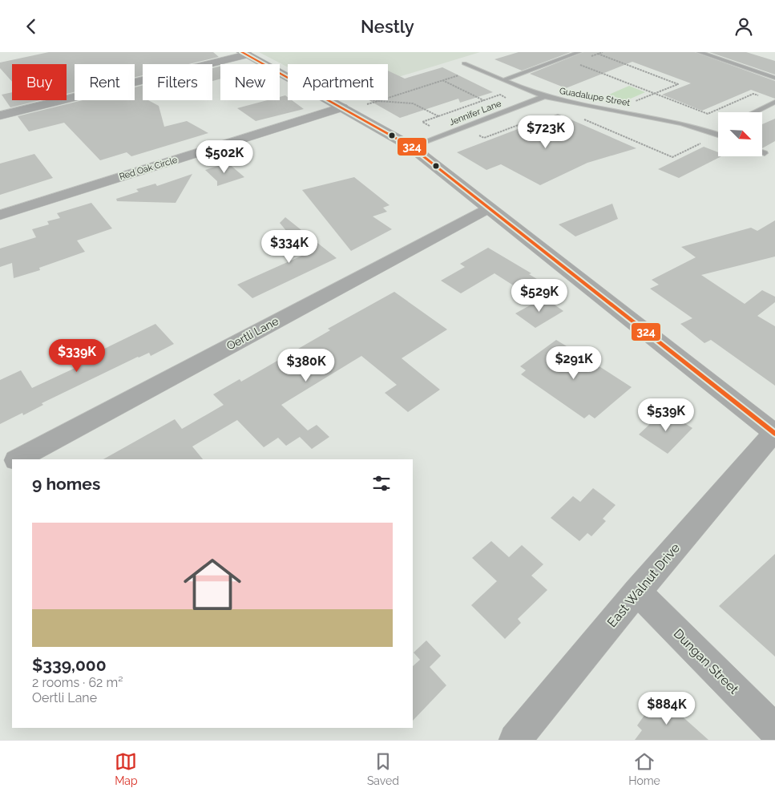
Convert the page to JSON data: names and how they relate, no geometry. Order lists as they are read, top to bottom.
{
  "streets": {
    "street": [
      "Red Oak Circle",
      "Oertli Lane",
      "East Walnut Drive",
      "Dungan Street"
    ],
    "lane": ["Guadalupe Street", "Jennifer Lane"]
  },
  "crossings": [
    ["Guadalupe Street", "Jennifer Lane"],
    ["East Walnut Drive", "Dungan Street"]
  ],
  "lines": ["transit line 324"],
  "north": "bottom right",
  "page": {
    "header": "Nestly",
    "chip": [
      "Buy",
      "Rent",
      "Filters",
      "New",
      "Apartment"
    ],
    "price": [
      "$723K",
      "$502K",
      "$334K",
      "$529K",
      "$339K",
      "$291K",
      "$380K",
      "$539K",
      "$884K"
    ],
    "heading": "9 homes",
    "list": [
      {
        "name": "$339,000",
        "note": "2 rooms · 62 m² · Oertli Lane"
      }
    ],
    "tabs": ["Map", "Saved", "Home"]
  }
}
